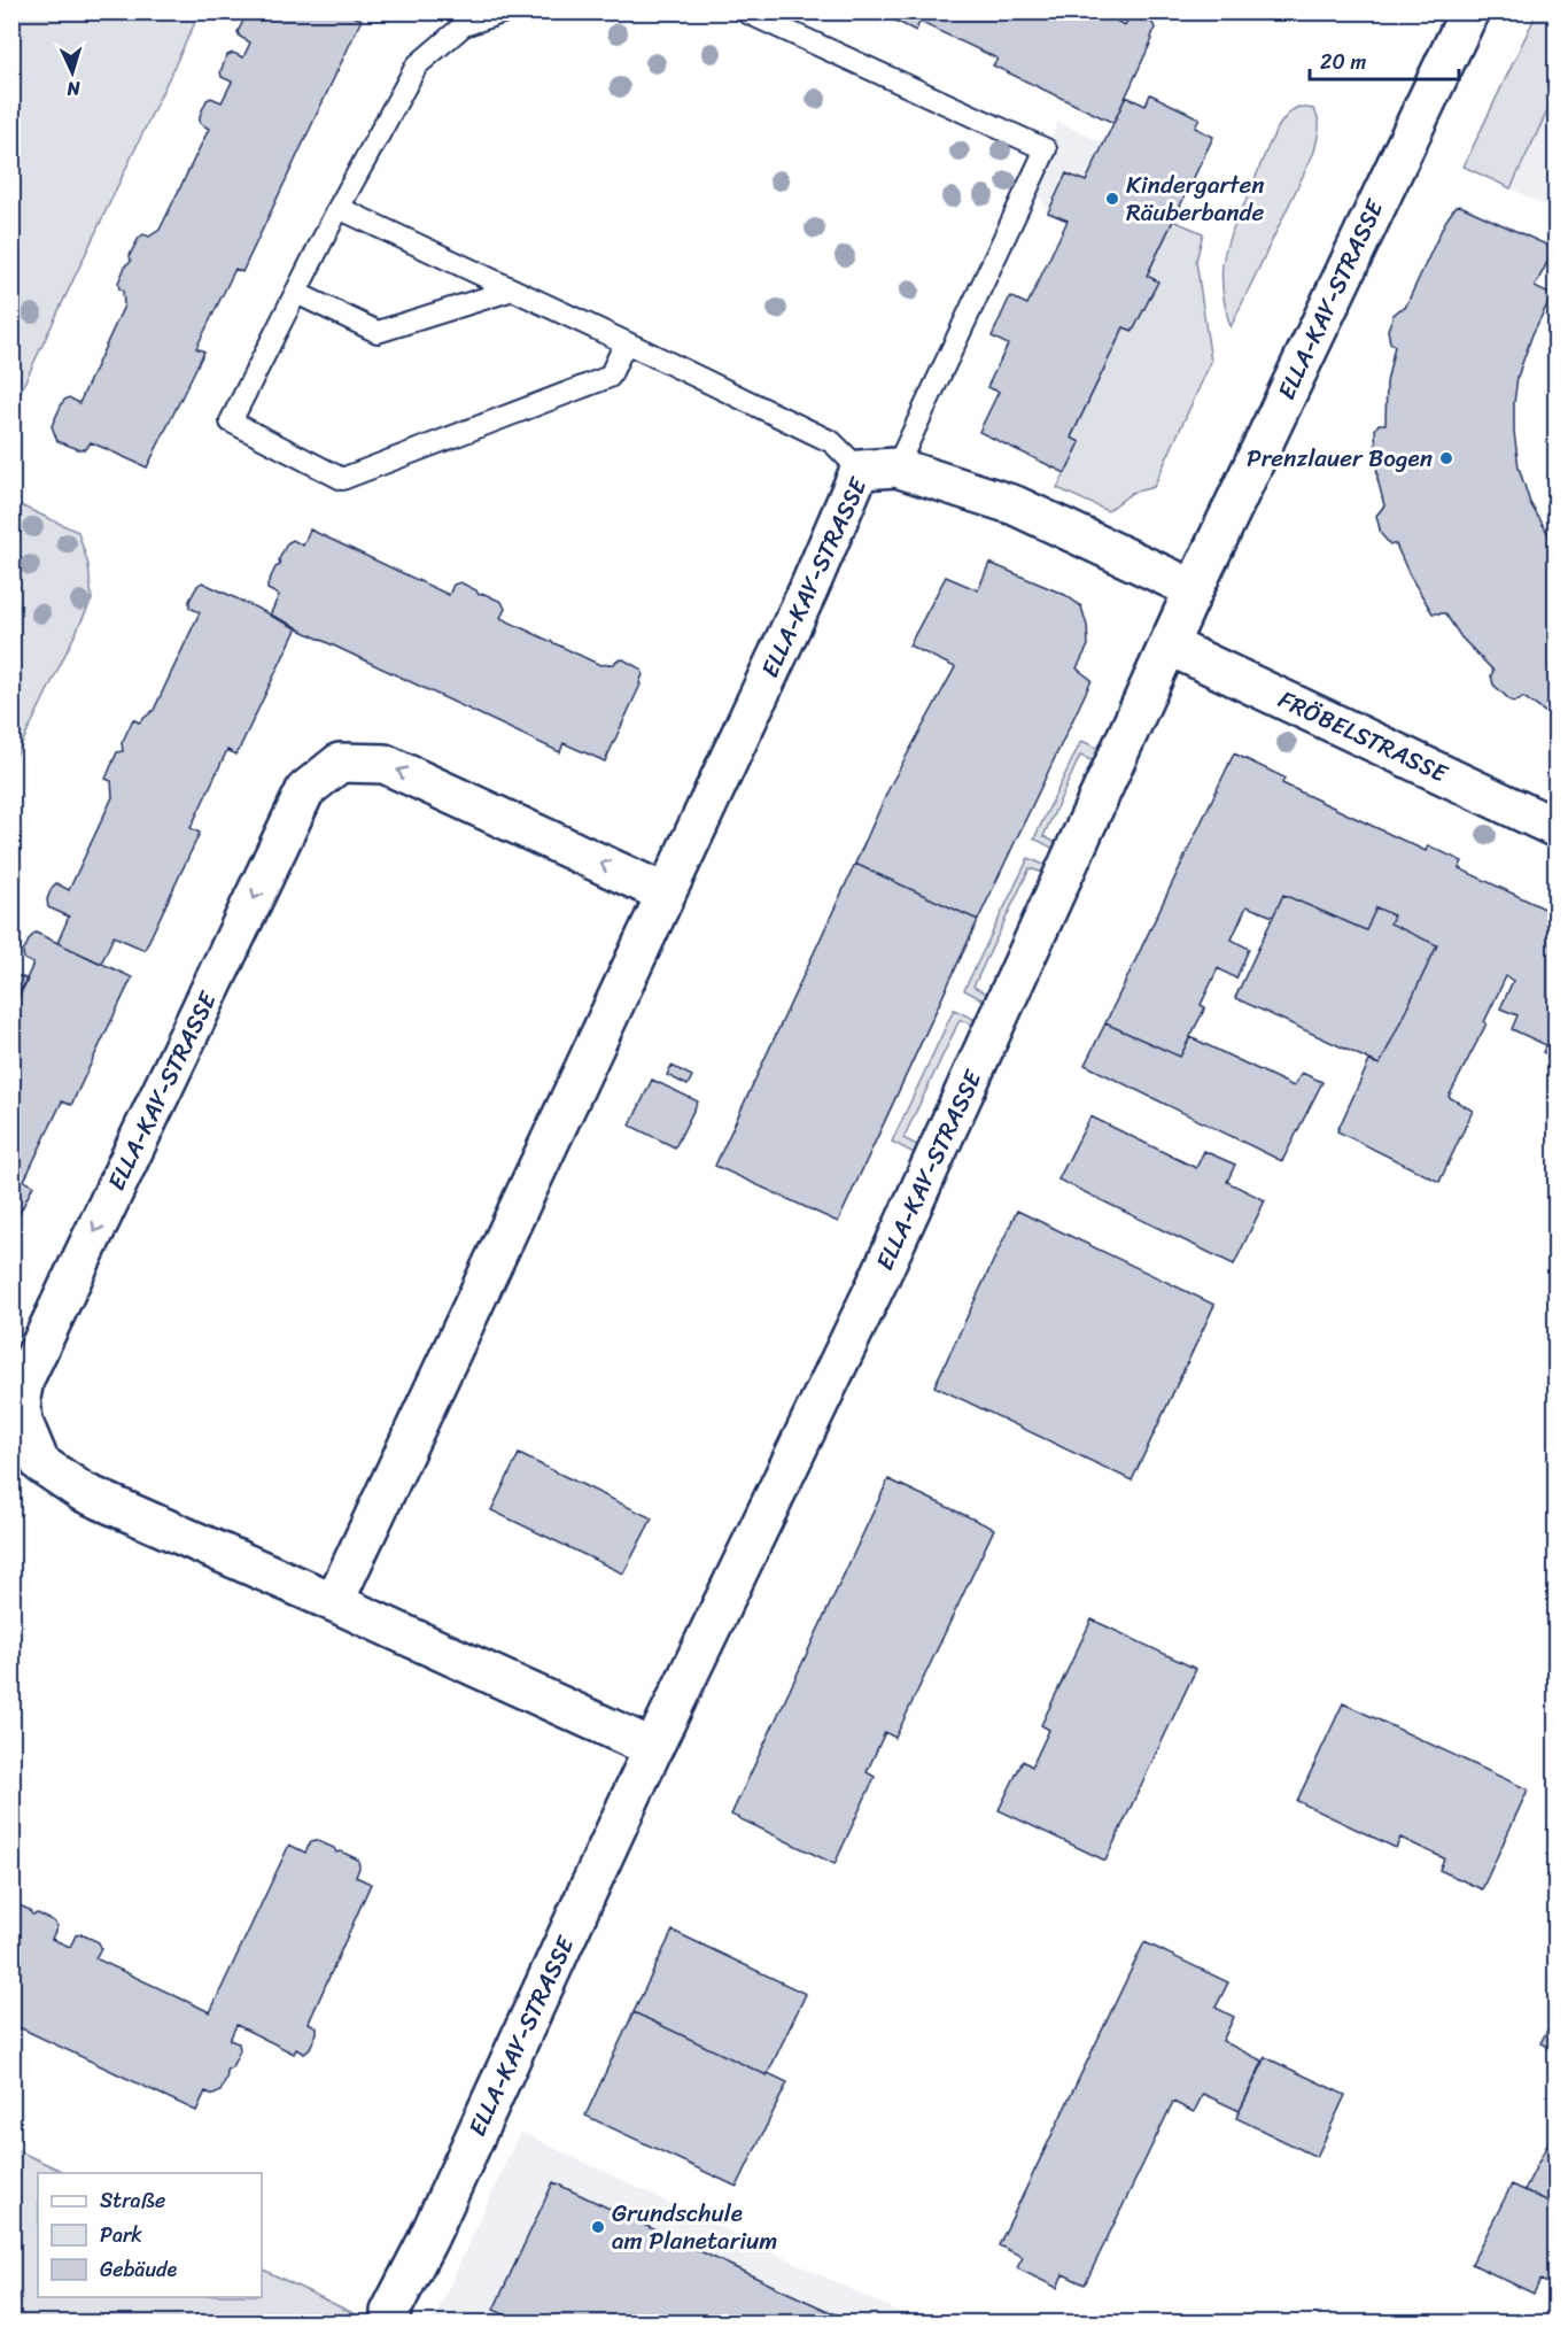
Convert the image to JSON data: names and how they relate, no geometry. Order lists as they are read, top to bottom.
{
  "streets": {
    "street": ["ELLA-KAY-STRASSE", "FRÖBELSTRASSE"]
  },
  "crossings": [
    ["ELLA-KAY-STRASSE", "FRÖBELSTRASSE"]
  ],
  "places": ["Kindergarten Räuberbande", "Prenzlauer Bogen", "Grundschule am Planetarium"],
  "legend": ["Straße", "Park", "Gebäude"],
  "scale_bar": "20 m",
  "north": "bottom"
}
